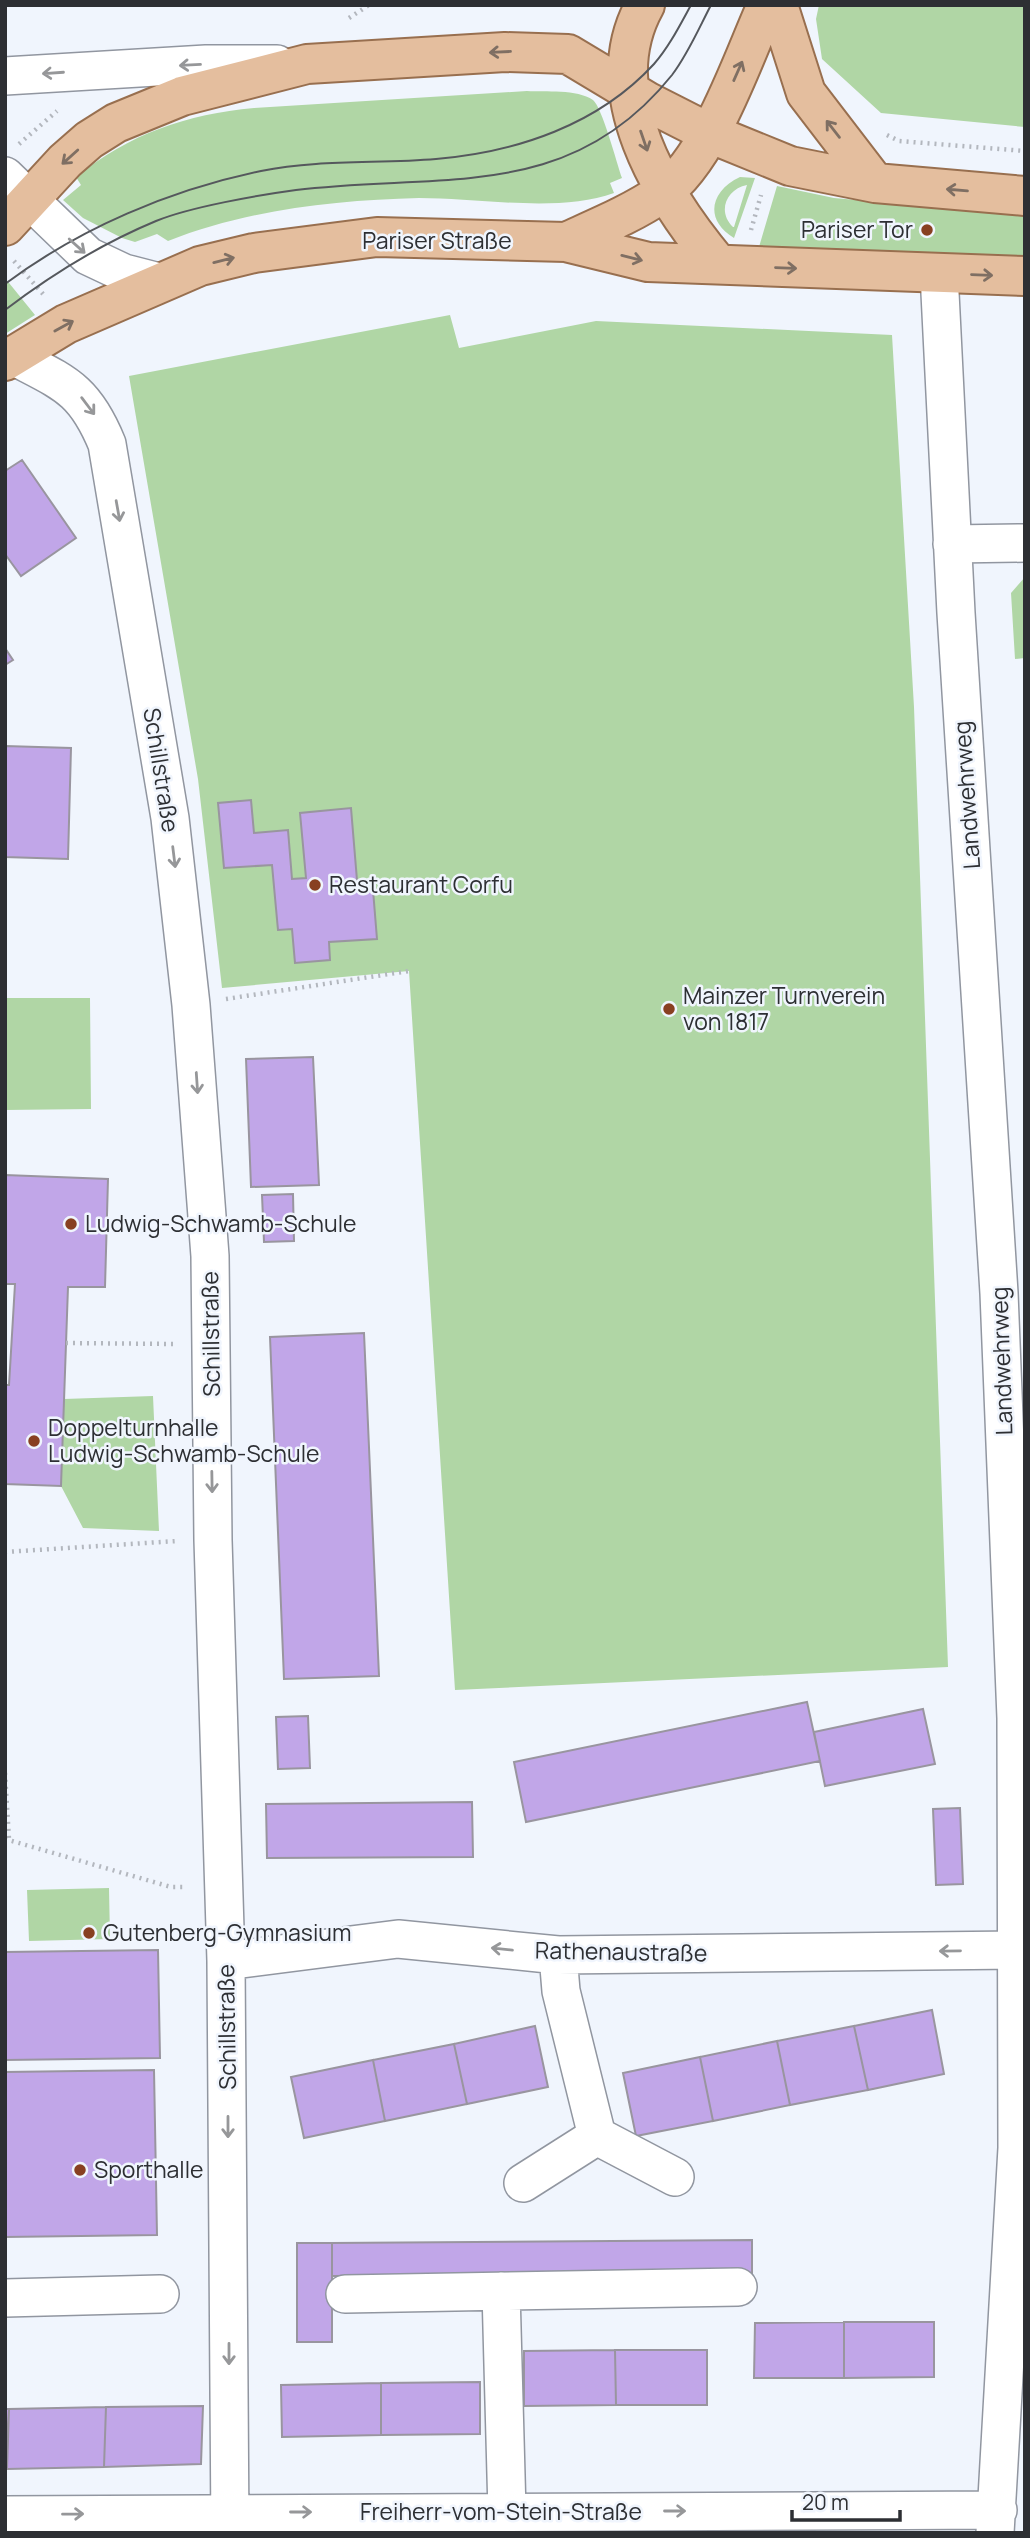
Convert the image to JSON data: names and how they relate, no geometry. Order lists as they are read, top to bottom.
{
  "streets": {
    "main road": ["Pariser Straße"],
    "street": [
      "Schillstraße",
      "Landwehrweg",
      "Rathenaustraße",
      "Freiherr-vom-Stein-Straße"
    ]
  },
  "crossings": [
    ["Pariser Straße", "Schillstraße"],
    ["Pariser Straße", "Landwehrweg"],
    ["Schillstraße", "Rathenaustraße"],
    ["Schillstraße", "Freiherr-vom-Stein-Straße"],
    ["Landwehrweg", "Rathenaustraße"],
    ["Landwehrweg", "Freiherr-vom-Stein-Straße"]
  ],
  "one_way": ["Schillstraße", "Rathenaustraße"],
  "places": [
    "Pariser Tor",
    "Restaurant Corfu",
    "Mainzer Turnverein von 1817",
    "Ludwig-Schwamb-Schule",
    "Doppelturnhalle Ludwig-Schwamb-Schule",
    "Gutenberg-Gymnasium",
    "Sporthalle"
  ],
  "scale_bar": "20 m"
}
